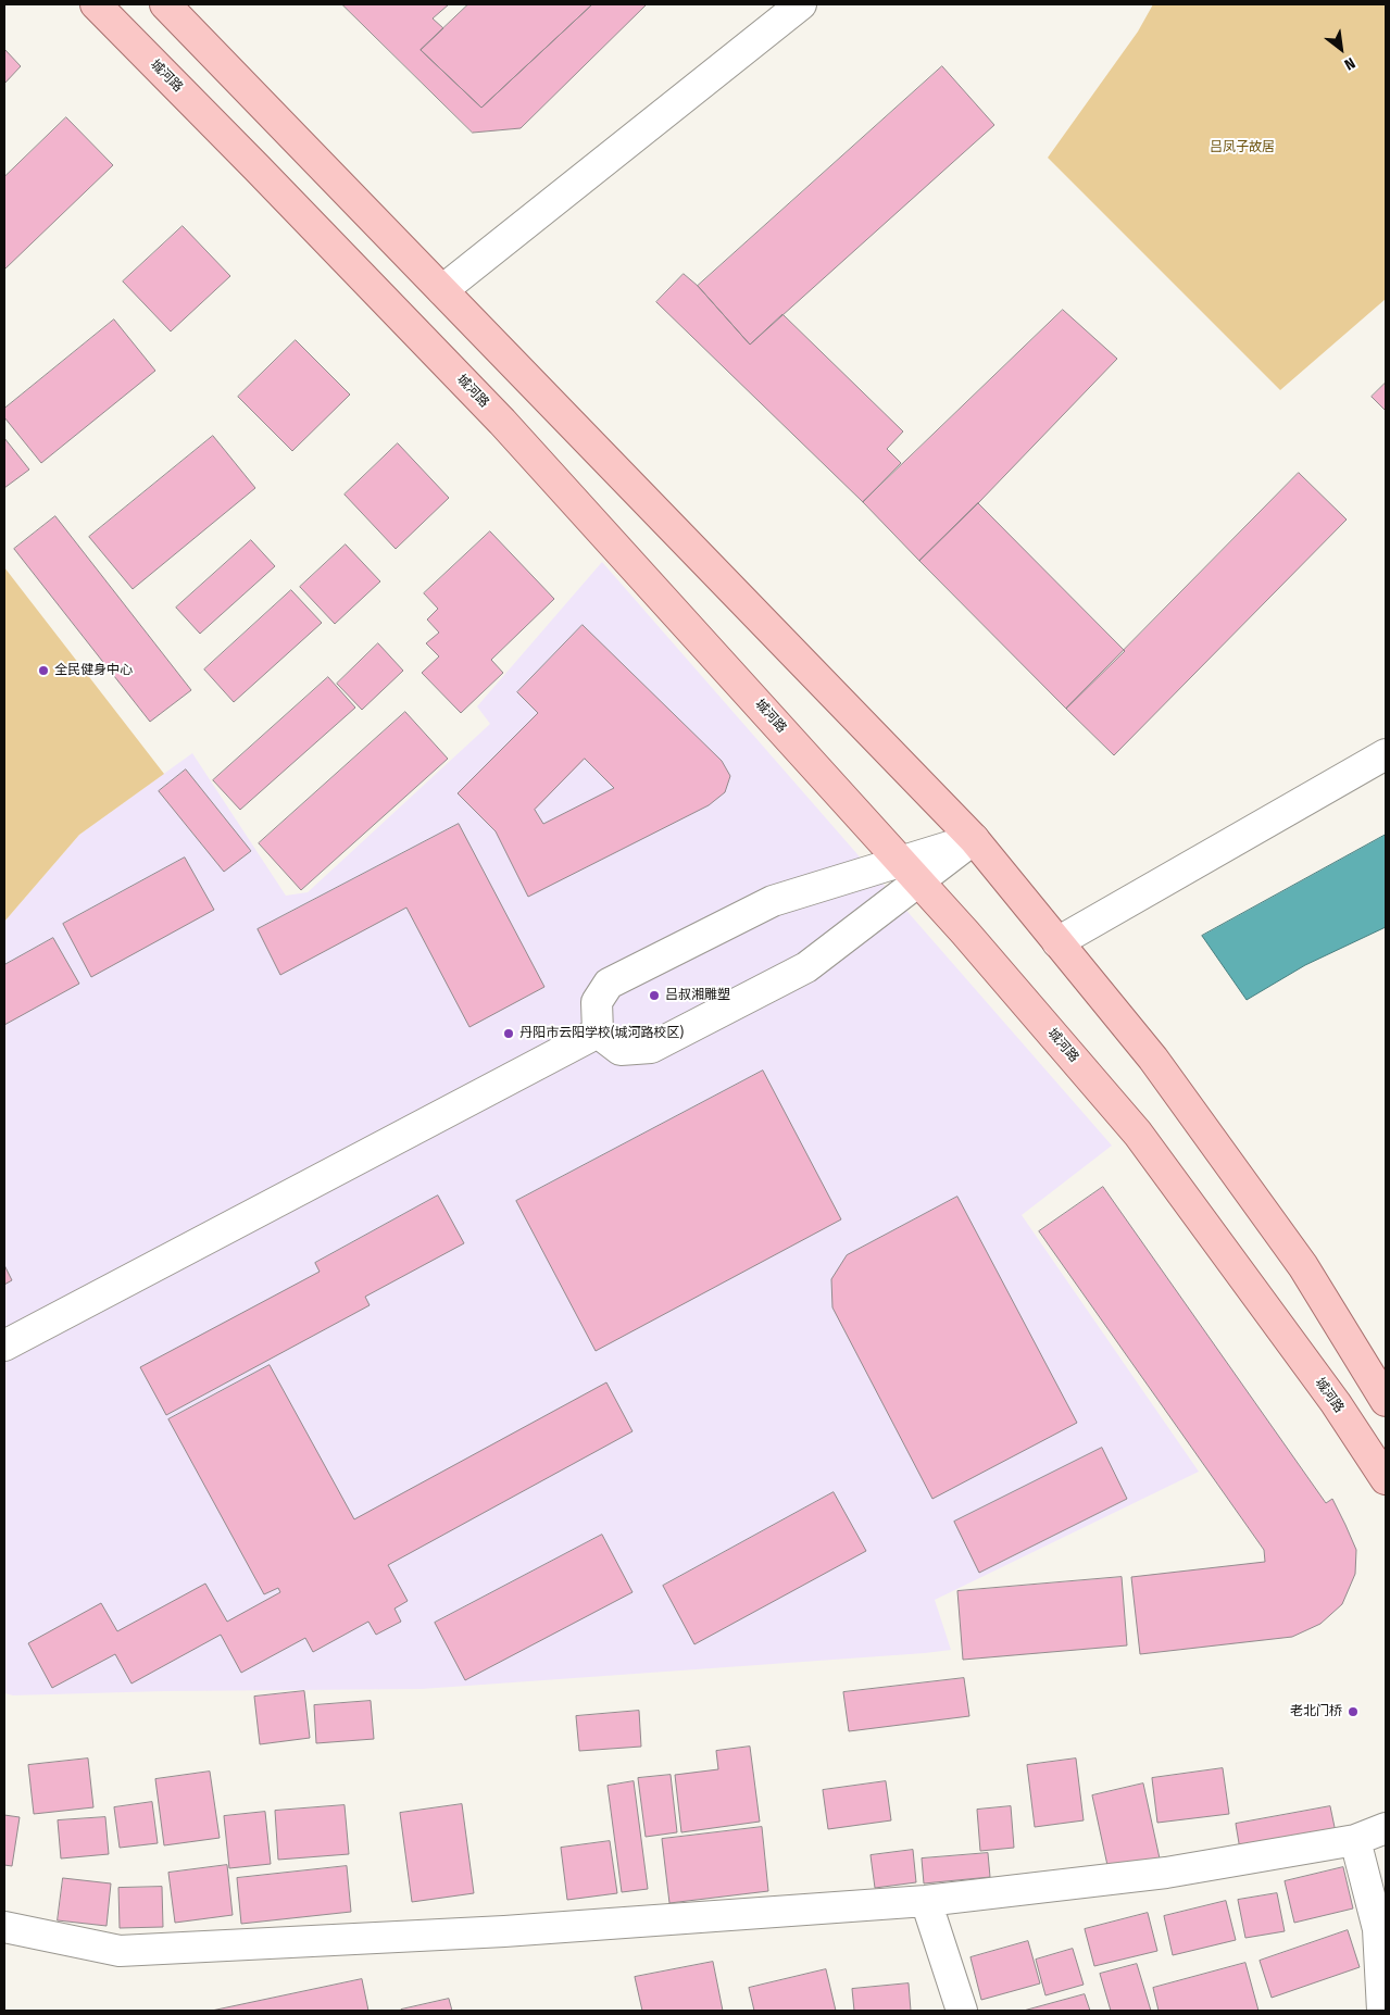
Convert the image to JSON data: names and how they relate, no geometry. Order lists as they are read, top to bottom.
{
  "streets": {
    "main road": ["城河路"]
  },
  "parks": ["吕凤子故居"],
  "places": [
    "全民健身中心",
    "吕叔湘雕塑",
    "丹阳市云阳学校(城河路校区)",
    "老北门桥"
  ],
  "north": "bottom right"
}
